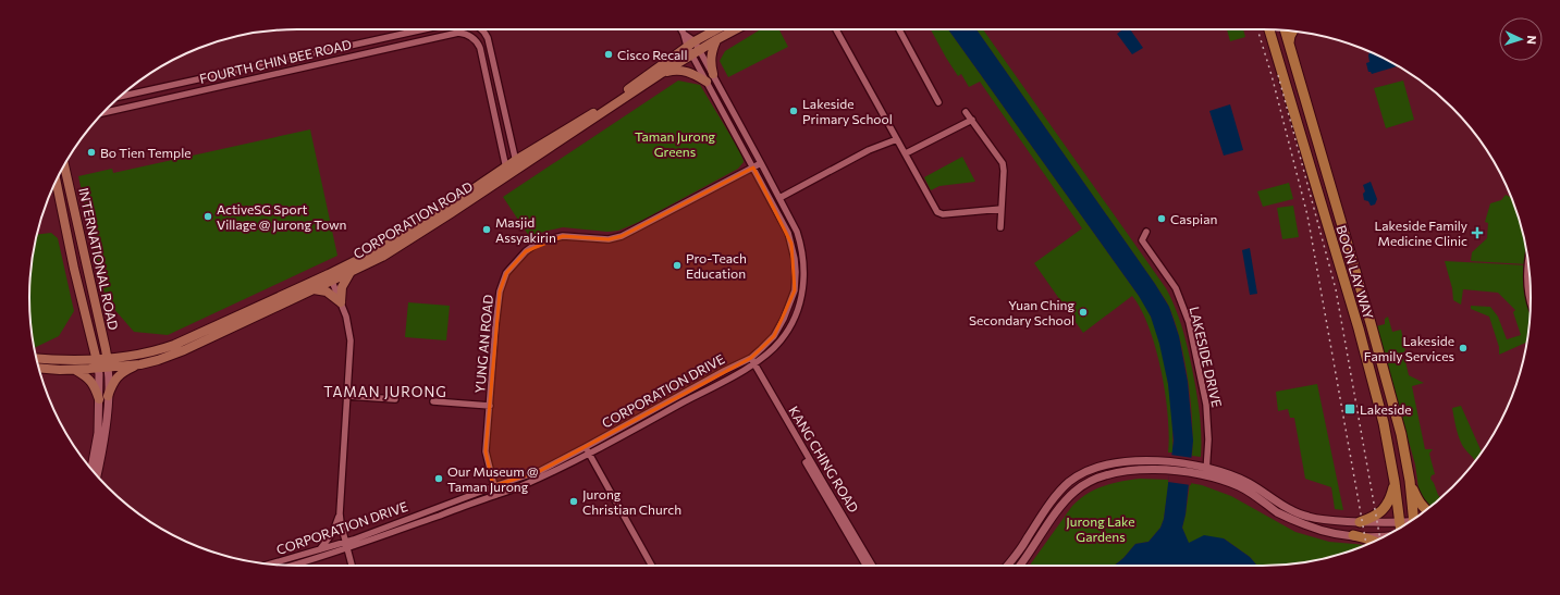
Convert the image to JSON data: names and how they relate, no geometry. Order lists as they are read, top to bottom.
{
  "streets": {
    "main road": ["CORPORATION ROAD", "INTERNATIONAL ROAD", "BOON LAY WAY"],
    "street": [
      "FOURTH CHIN BEE ROAD",
      "YUNG AN ROAD",
      "LAKESIDE DRIVE",
      "CORPORATION DRIVE",
      "KANG CHING ROAD"
    ]
  },
  "crossings": [
    ["FOURTH CHIN BEE ROAD", "CORPORATION ROAD"],
    ["CORPORATION ROAD", "INTERNATIONAL ROAD"],
    ["CORPORATION ROAD", "CORPORATION DRIVE"],
    ["YUNG AN ROAD", "CORPORATION DRIVE"],
    ["CORPORATION DRIVE", "KANG CHING ROAD"]
  ],
  "districts": ["TAMAN JURONG"],
  "parks": ["Taman Jurong Greens", "Jurong Lake Gardens"],
  "places": {
    "other": [
      "Cisco Recall",
      "Lakeside Primary School",
      "Bo Tien Temple",
      "ActiveSG Sport Village @ Jurong Town",
      "Caspian",
      "Masjid Assyakirin",
      "Pro-Teach Education",
      "Yuan Ching Secondary School",
      "Lakeside Family Services",
      "Our Museum @ Taman Jurong",
      "Jurong Christian Church"
    ],
    "health": ["Lakeside Family Medicine Clinic"],
    "transit": ["Lakeside"]
  },
  "north": "right"
}
